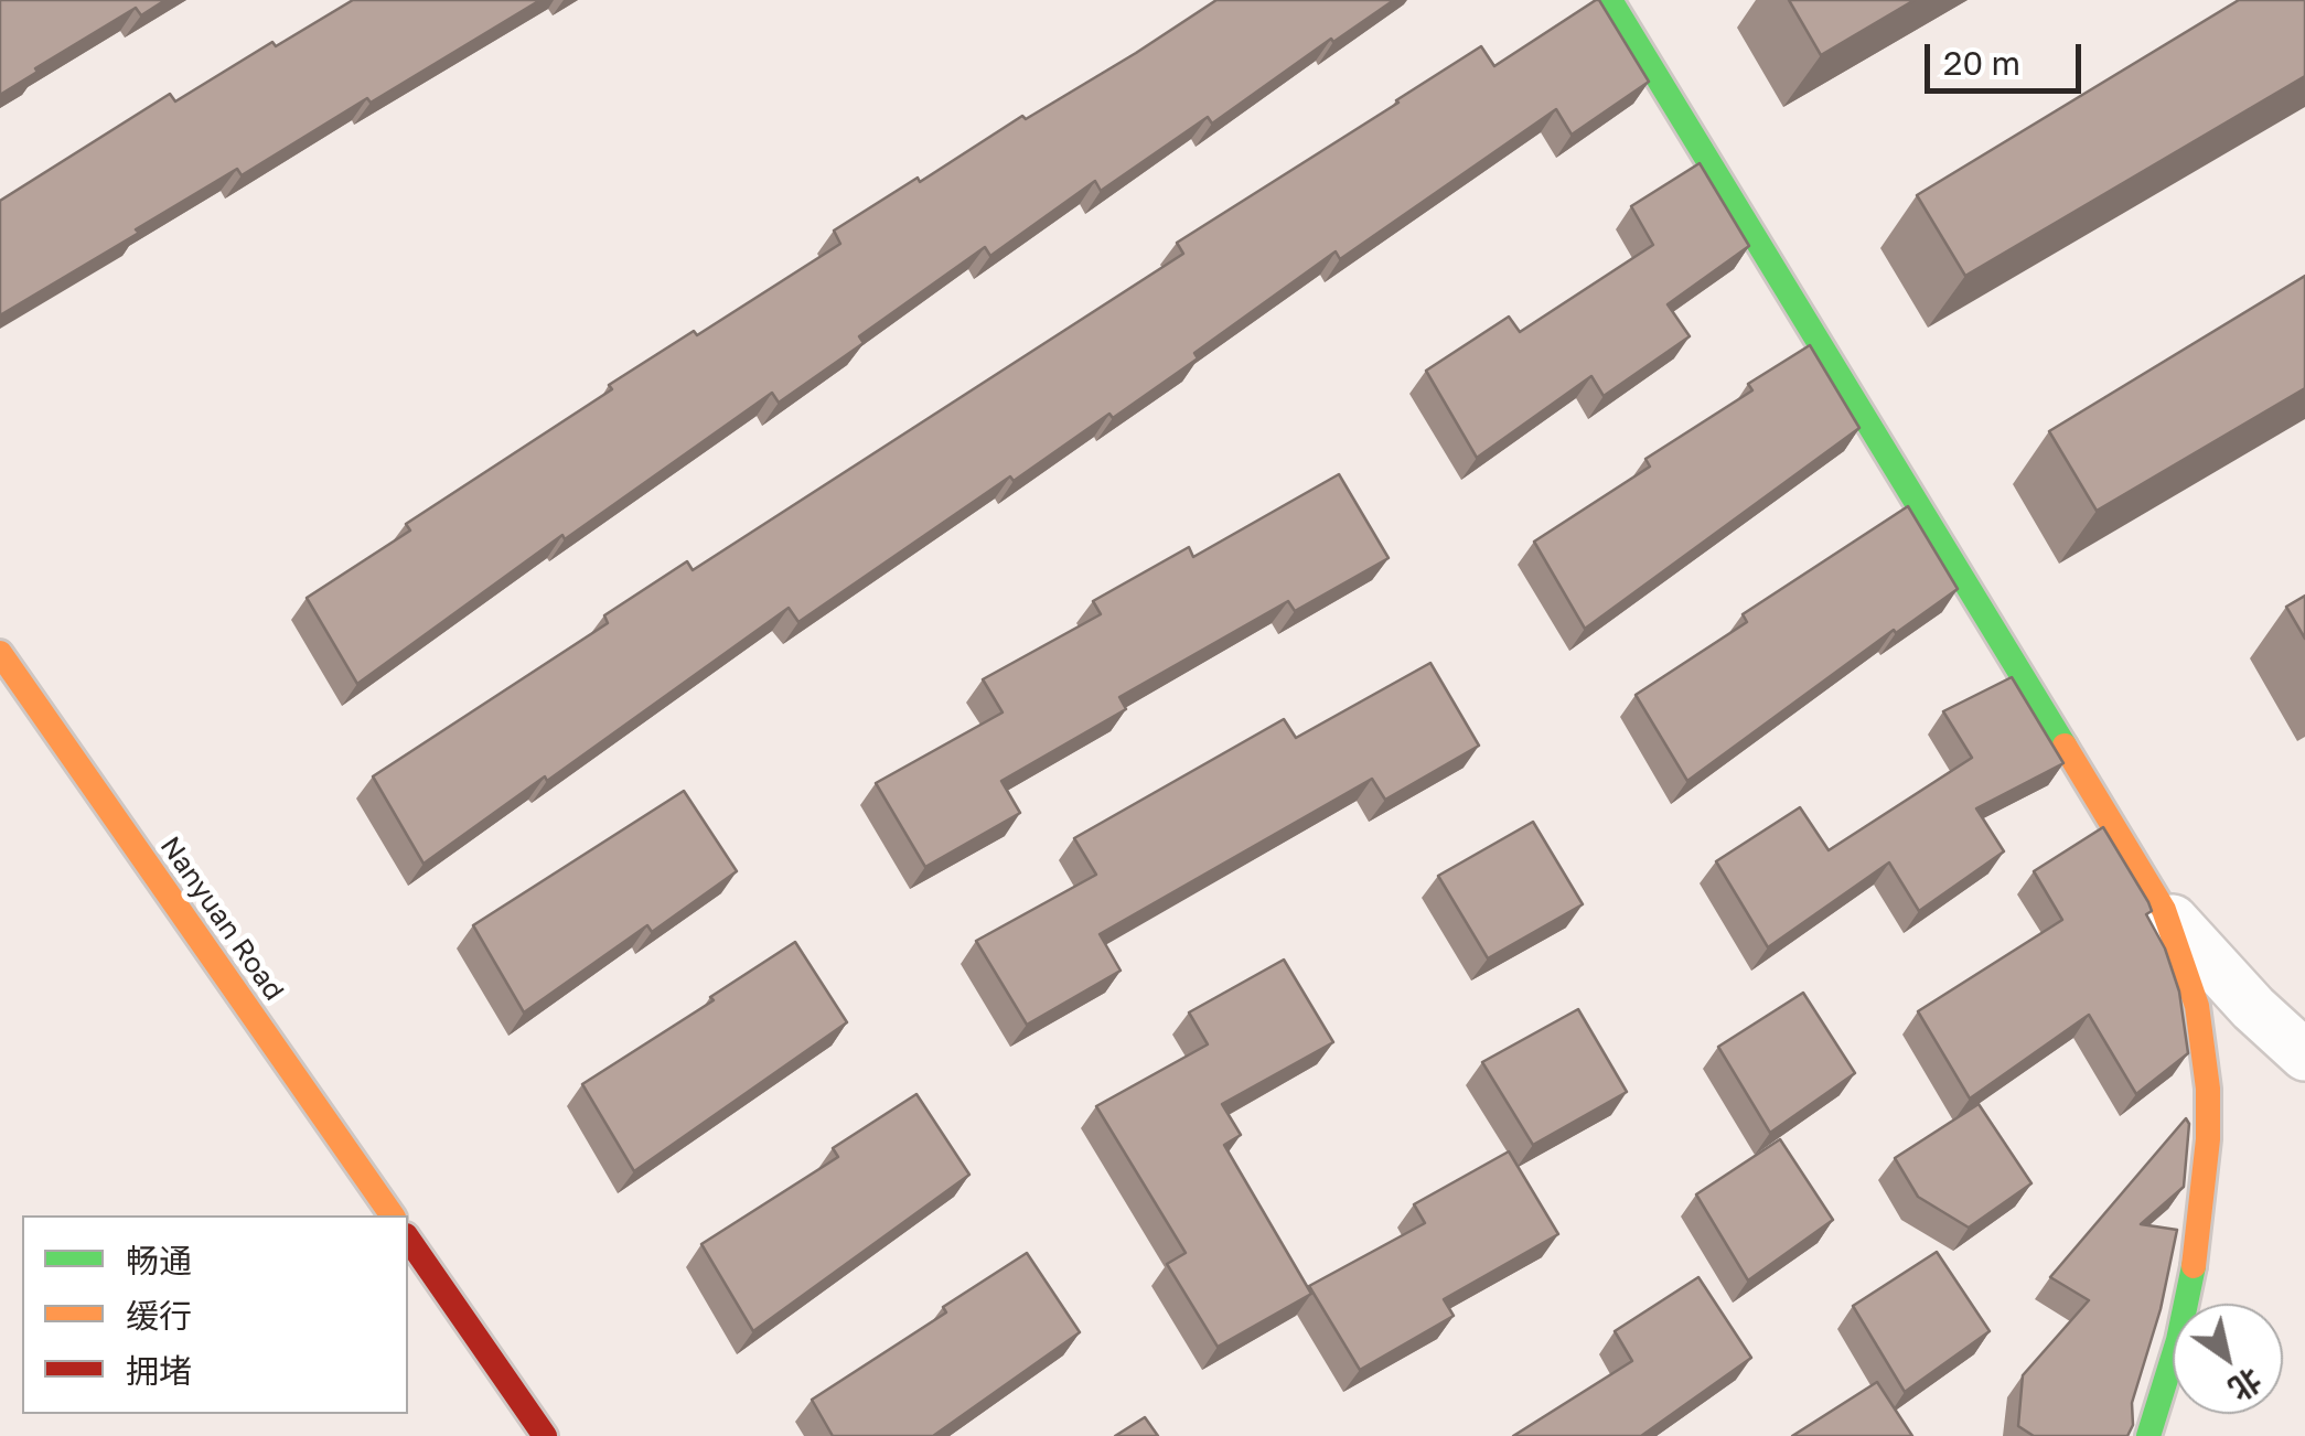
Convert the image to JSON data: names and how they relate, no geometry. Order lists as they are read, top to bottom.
{
  "streets": {
    "street": ["Nanyuan Road"]
  },
  "legend": ["畅通", "缓行", "拥堵"],
  "scale_bar": "20 m",
  "north": "bottom right"
}
